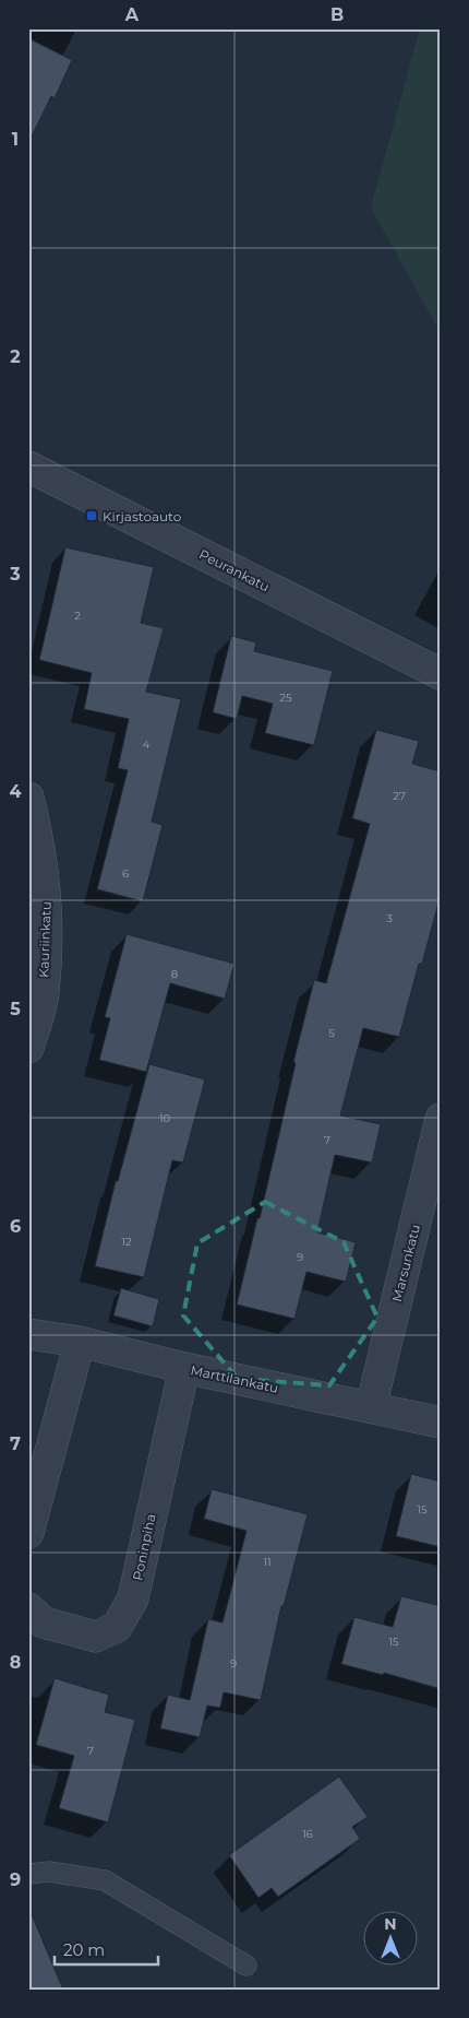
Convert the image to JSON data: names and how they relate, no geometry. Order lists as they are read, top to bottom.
{
  "streets": {
    "street": [
      "Peurankatu",
      "Kauriinkatu",
      "Marsunkatu",
      "Marttilankatu",
      "Poninpiha"
    ]
  },
  "crossings": [
    ["Marsunkatu", "Marttilankatu"],
    ["Marttilankatu", "Poninpiha"]
  ],
  "places": {
    "transit": ["Kirjastoauto"]
  },
  "house_numbers": [
    "2",
    "25",
    "4",
    "27",
    "6",
    "3",
    "8",
    "5",
    "10",
    "7",
    "12",
    "9",
    "15",
    "11",
    "15",
    "9",
    "7",
    "16"
  ],
  "scale_bar": "20 m",
  "north": "top",
  "grid": {
    "columns": ["A", "B"],
    "rows": [
      "1",
      "2",
      "3",
      "4",
      "5",
      "6",
      "7",
      "8",
      "9"
    ]
  }
}
